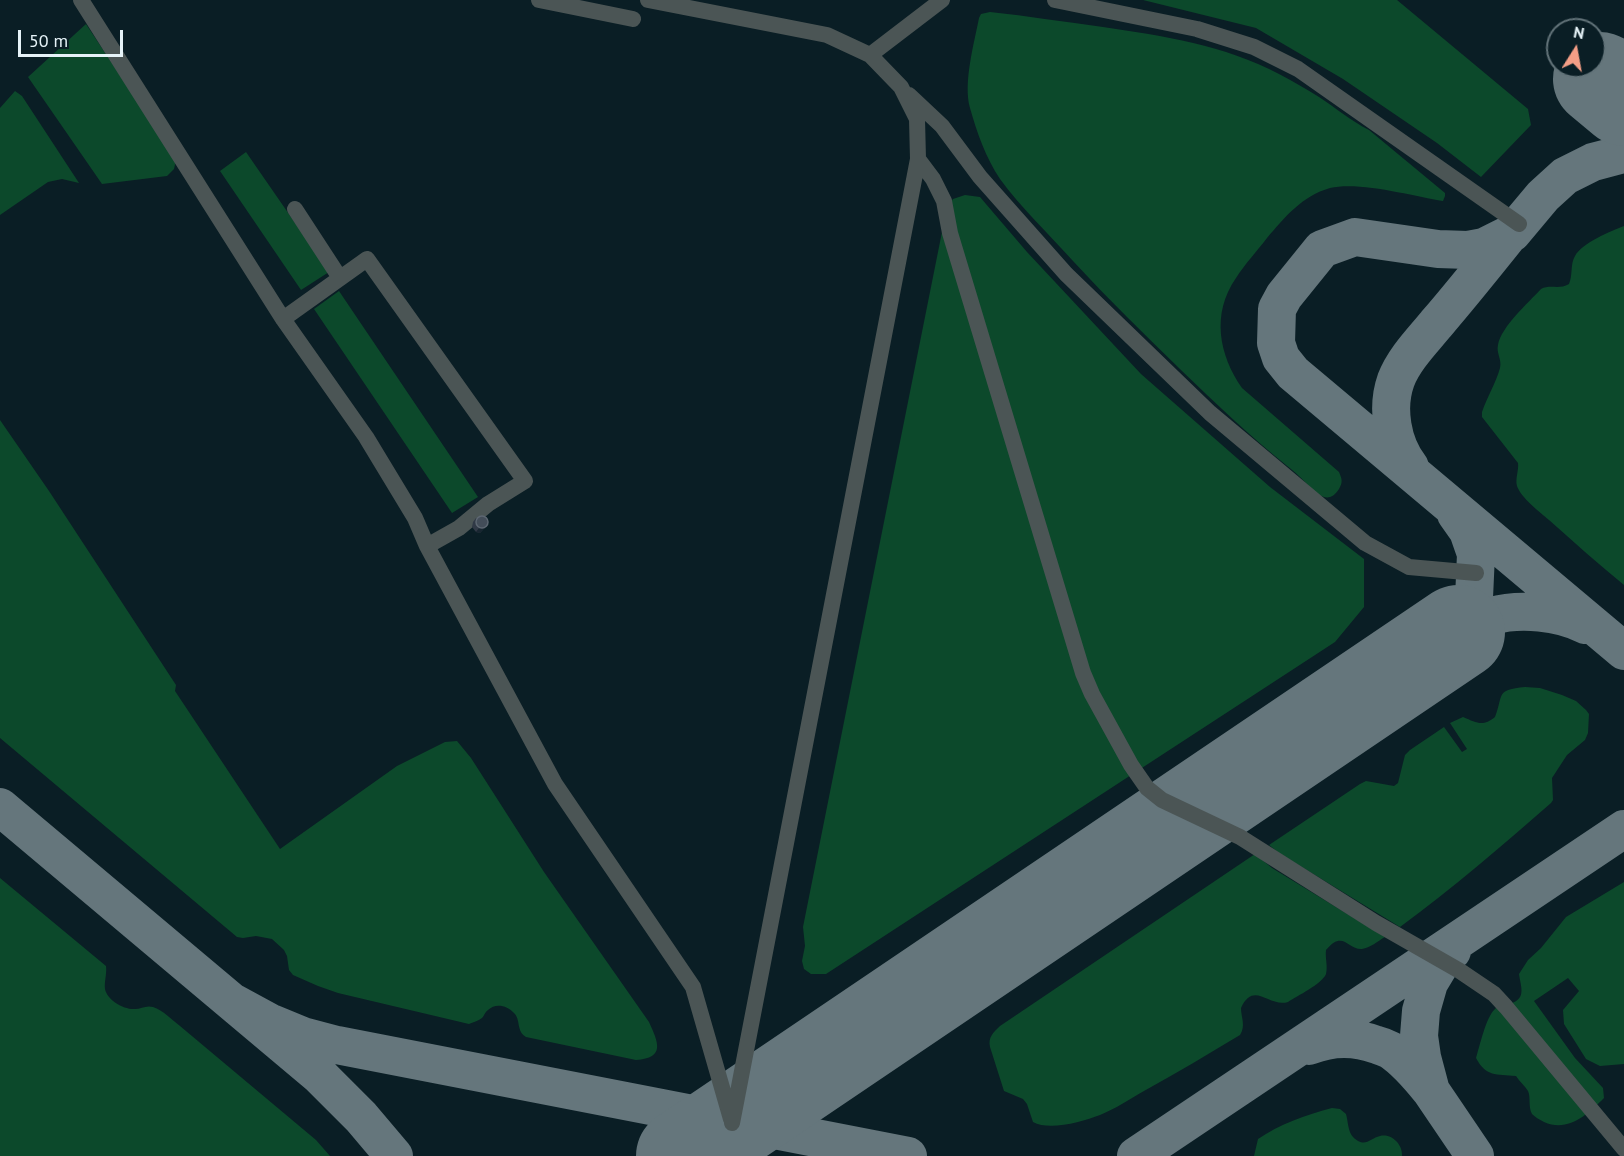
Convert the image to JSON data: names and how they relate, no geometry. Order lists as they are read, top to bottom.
{
  "scale_bar": "50 m",
  "north": "top"
}
